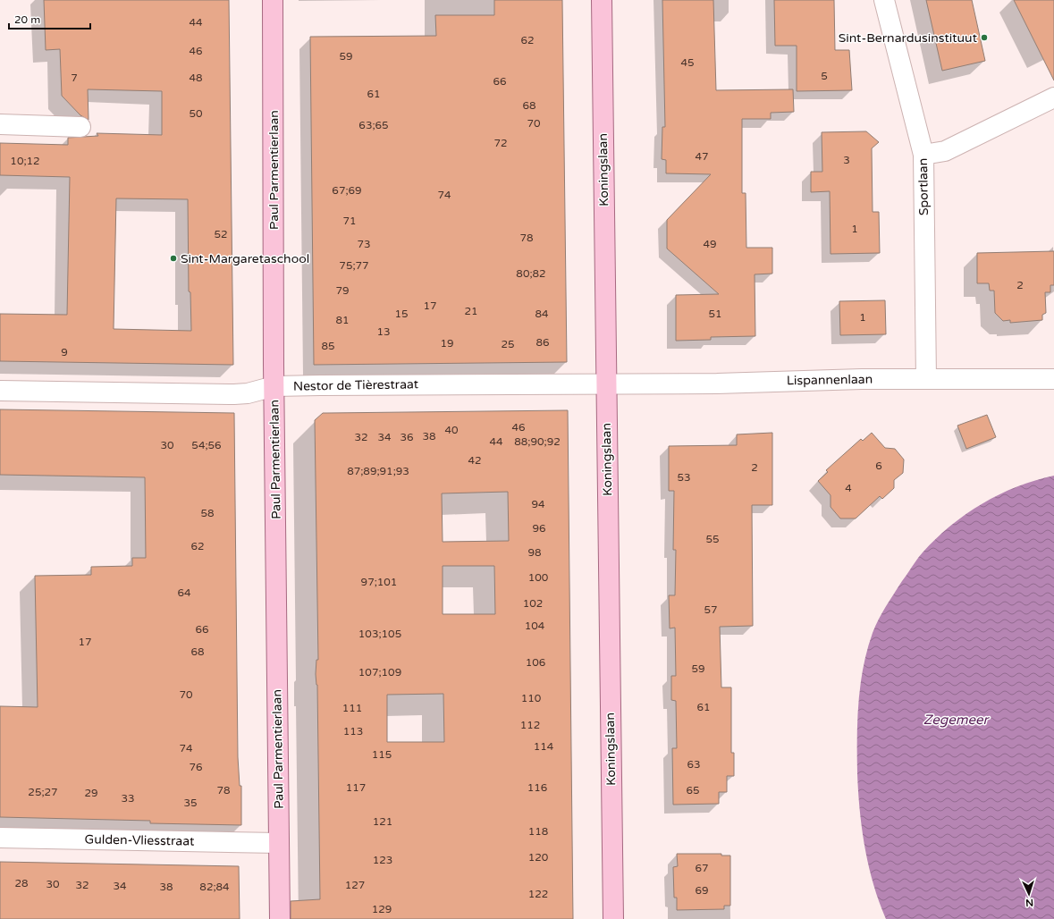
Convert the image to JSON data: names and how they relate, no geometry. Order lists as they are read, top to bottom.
{
  "streets": {
    "main road": ["Paul Parmentierlaan", "Koningslaan"],
    "street": [
      "Sportlaan",
      "Lispannenlaan",
      "Nestor de Tièrestraat",
      "Gulden-Vliesstraat"
    ]
  },
  "crossings": [
    ["Paul Parmentierlaan", "Nestor de Tièrestraat"],
    ["Paul Parmentierlaan", "Gulden-Vliesstraat"],
    ["Koningslaan", "Lispannenlaan"],
    ["Koningslaan", "Nestor de Tièrestraat"],
    ["Sportlaan", "Lispannenlaan"],
    ["Lispannenlaan", "Nestor de Tièrestraat"]
  ],
  "water": ["Zegemeer"],
  "places": ["Sint-Bernardusinstituut", "Sint-Margaretaschool"],
  "house_numbers": [
    "44",
    "62",
    "46",
    "59",
    "45",
    "5",
    "7",
    "48",
    "66",
    "61",
    "68",
    "50",
    "70",
    "63;65",
    "72",
    "47",
    "3",
    "10;12",
    "67;69",
    "74",
    "71",
    "1",
    "52",
    "78",
    "73",
    "49",
    "75;77",
    "80;82",
    "2",
    "79",
    "17",
    "21",
    "15",
    "84",
    "51",
    "1",
    "81",
    "13",
    "86",
    "19",
    "25",
    "85",
    "9",
    "46",
    "40",
    "38",
    "32",
    "34",
    "36",
    "44",
    "88;90;92",
    "30",
    "54;56",
    "42",
    "6",
    "2",
    "87;89;91;93",
    "53",
    "4",
    "94",
    "58",
    "96",
    "55",
    "62",
    "98",
    "100",
    "97;101",
    "64",
    "102",
    "57",
    "104",
    "66",
    "103;105",
    "17",
    "68",
    "106",
    "59",
    "107;109",
    "70",
    "110",
    "61",
    "111",
    "112",
    "113",
    "114",
    "74",
    "115",
    "63",
    "76",
    "117",
    "116",
    "78",
    "65",
    "25;27",
    "29",
    "33",
    "35",
    "121",
    "118",
    "120",
    "123",
    "67",
    "28",
    "30",
    "32",
    "127",
    "34",
    "38",
    "82;84",
    "69",
    "122",
    "129"
  ],
  "scale_bar": "20 m",
  "north": "bottom"
}
